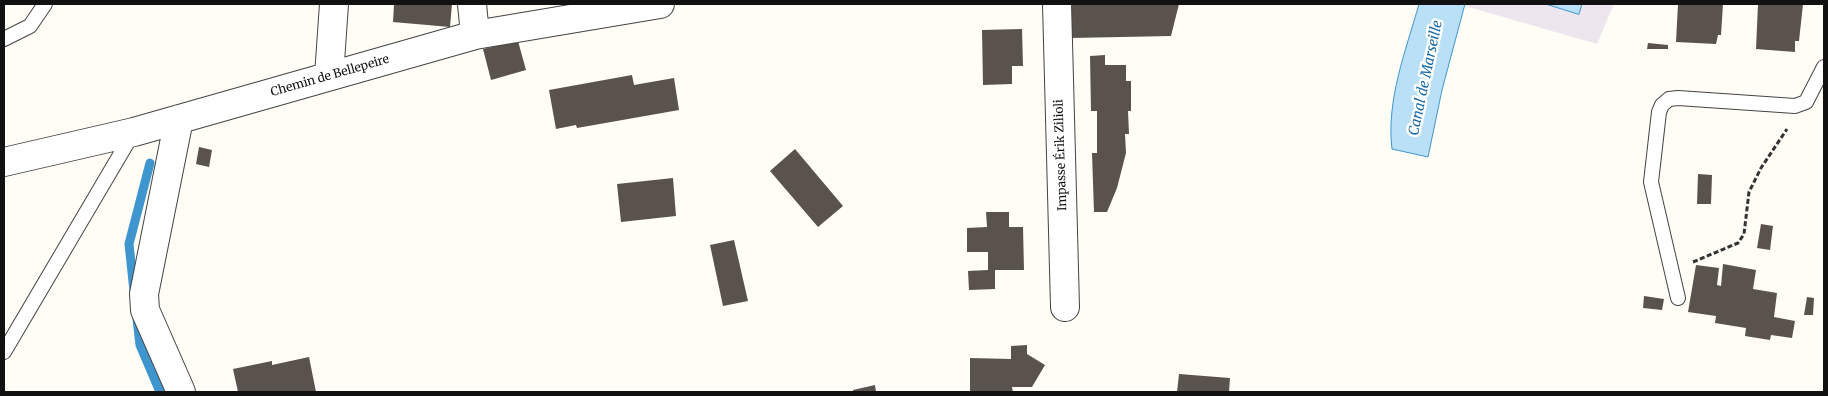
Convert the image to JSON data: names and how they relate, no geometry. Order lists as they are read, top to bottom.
{
  "streets": {
    "street": ["Chemin de Bellepeire", "Impasse Érik Zilioli"]
  },
  "water": ["Canal de Marseille"]
}
